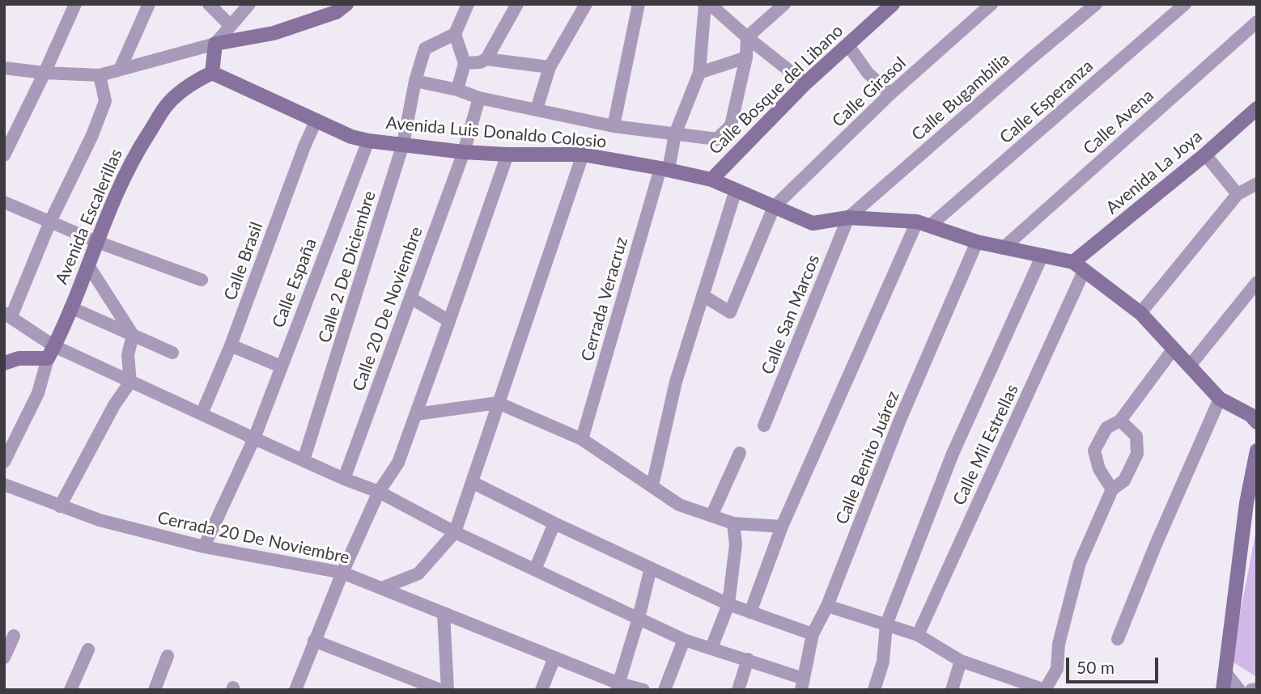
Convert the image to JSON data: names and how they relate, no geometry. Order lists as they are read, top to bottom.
{
  "streets": {
    "main road": [
      "Calle Bosque del Libano",
      "Avenida Luis Donaldo Colosio",
      "Avenida La Joya",
      "Avenida Escalerillas"
    ],
    "street": [
      "Calle Girasol",
      "Calle Bugambilia",
      "Calle Esperanza",
      "Calle Avena",
      "Calle Brasil",
      "Calle 2 De Diciembre",
      "Calle España",
      "Cerrada Veracruz",
      "Calle 20 De Noviembre",
      "Calle San Marcos",
      "Calle Mil Estrellas",
      "Calle Benito Juárez",
      "Cerrada 20 De Noviembre"
    ]
  },
  "crossings": [
    ["Calle Bosque del Libano", "Avenida Luis Donaldo Colosio"],
    ["Calle Girasol", "Avenida Luis Donaldo Colosio"],
    ["Calle Bugambilia", "Avenida Luis Donaldo Colosio"],
    ["Calle Bugambilia", "Calle San Marcos"],
    ["Calle Esperanza", "Avenida Luis Donaldo Colosio"],
    ["Calle Avena", "Avenida Luis Donaldo Colosio"],
    ["Avenida Luis Donaldo Colosio", "Avenida La Joya"],
    ["Avenida Luis Donaldo Colosio", "Avenida Escalerillas"],
    ["Avenida Luis Donaldo Colosio", "Calle Brasil"],
    ["Avenida Luis Donaldo Colosio", "Calle 2 De Diciembre"],
    ["Avenida Luis Donaldo Colosio", "Calle España"],
    ["Avenida Luis Donaldo Colosio", "Cerrada Veracruz"],
    ["Avenida Luis Donaldo Colosio", "Calle 20 De Noviembre"],
    ["Avenida Luis Donaldo Colosio", "Calle San Marcos"],
    ["Avenida Luis Donaldo Colosio", "Calle Mil Estrellas"],
    ["Avenida Luis Donaldo Colosio", "Calle Benito Juárez"],
    ["Avenida La Joya", "Calle Mil Estrellas"],
    ["Calle España", "Cerrada 20 De Noviembre"]
  ],
  "scale_bar": "50 m"
}
